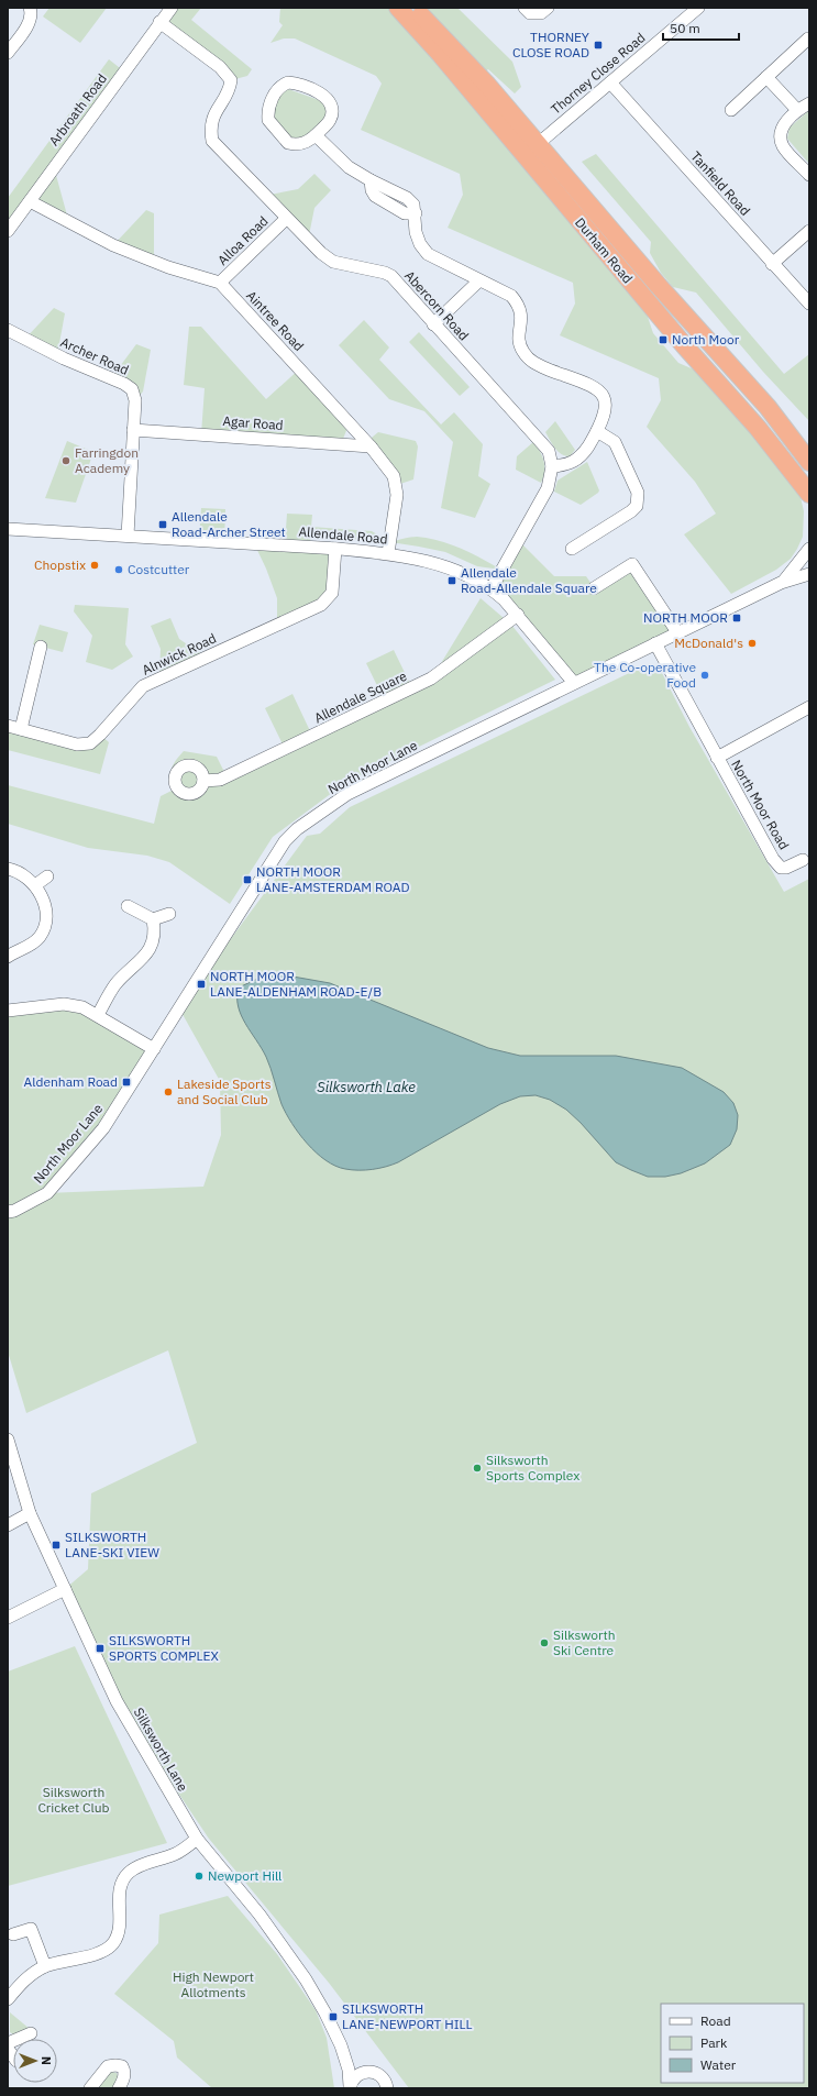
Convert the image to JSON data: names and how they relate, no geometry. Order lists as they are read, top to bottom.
{
  "streets": {
    "highway": ["Durham Road"],
    "street": [
      "Thorney Close Road",
      "Arbroath Road",
      "Tanfield Road",
      "Alloa Road",
      "Abercorn Road",
      "Aintree Road",
      "Archer Road",
      "Agar Road",
      "Allendale Road",
      "Alnwick Road",
      "Allendale Square",
      "North Moor Lane",
      "North Moor Road",
      "Silksworth Lane"
    ]
  },
  "crossings": [
    ["Thorney Close Road", "Tanfield Road"],
    ["Thorney Close Road", "Durham Road"],
    ["Arbroath Road", "Abercorn Road"],
    ["Alloa Road", "Abercorn Road"],
    ["Alloa Road", "Aintree Road"],
    ["Aintree Road", "Agar Road"],
    ["Aintree Road", "Allendale Road"],
    ["Archer Road", "Agar Road"],
    ["Archer Road", "Allendale Road"],
    ["Allendale Road", "Alnwick Road"],
    ["Allendale Road", "Allendale Square"],
    ["Allendale Road", "North Moor Lane"],
    ["North Moor Lane", "North Moor Road"]
  ],
  "water": ["Silksworth Lake"],
  "parks": ["Silksworth Cricket Club", "High Newport Allotments"],
  "places": {
    "transit": [
      "THORNEY CLOSE ROAD",
      "North Moor",
      "Allendale Road-Archer Street",
      "Allendale Road-Allendale Square",
      "NORTH MOOR",
      "NORTH MOOR LANE-AMSTERDAM ROAD",
      "NORTH MOOR LANE-ALDENHAM ROAD-E/B",
      "Aldenham Road",
      "SILKSWORTH LANE-SKI VIEW",
      "SILKSWORTH SPORTS COMPLEX",
      "SILKSWORTH LANE-NEWPORT HILL"
    ],
    "other": [
      "Farringdon Academy",
      "Chopstix",
      "Costcutter",
      "McDonald's",
      "The Co-operative Food",
      "Lakeside Sports and Social Club",
      "Silksworth Sports Complex",
      "Silksworth Ski Centre",
      "Newport Hill"
    ]
  },
  "legend": ["Road", "Park", "Water"],
  "scale_bar": "50 m",
  "north": "right"
}
